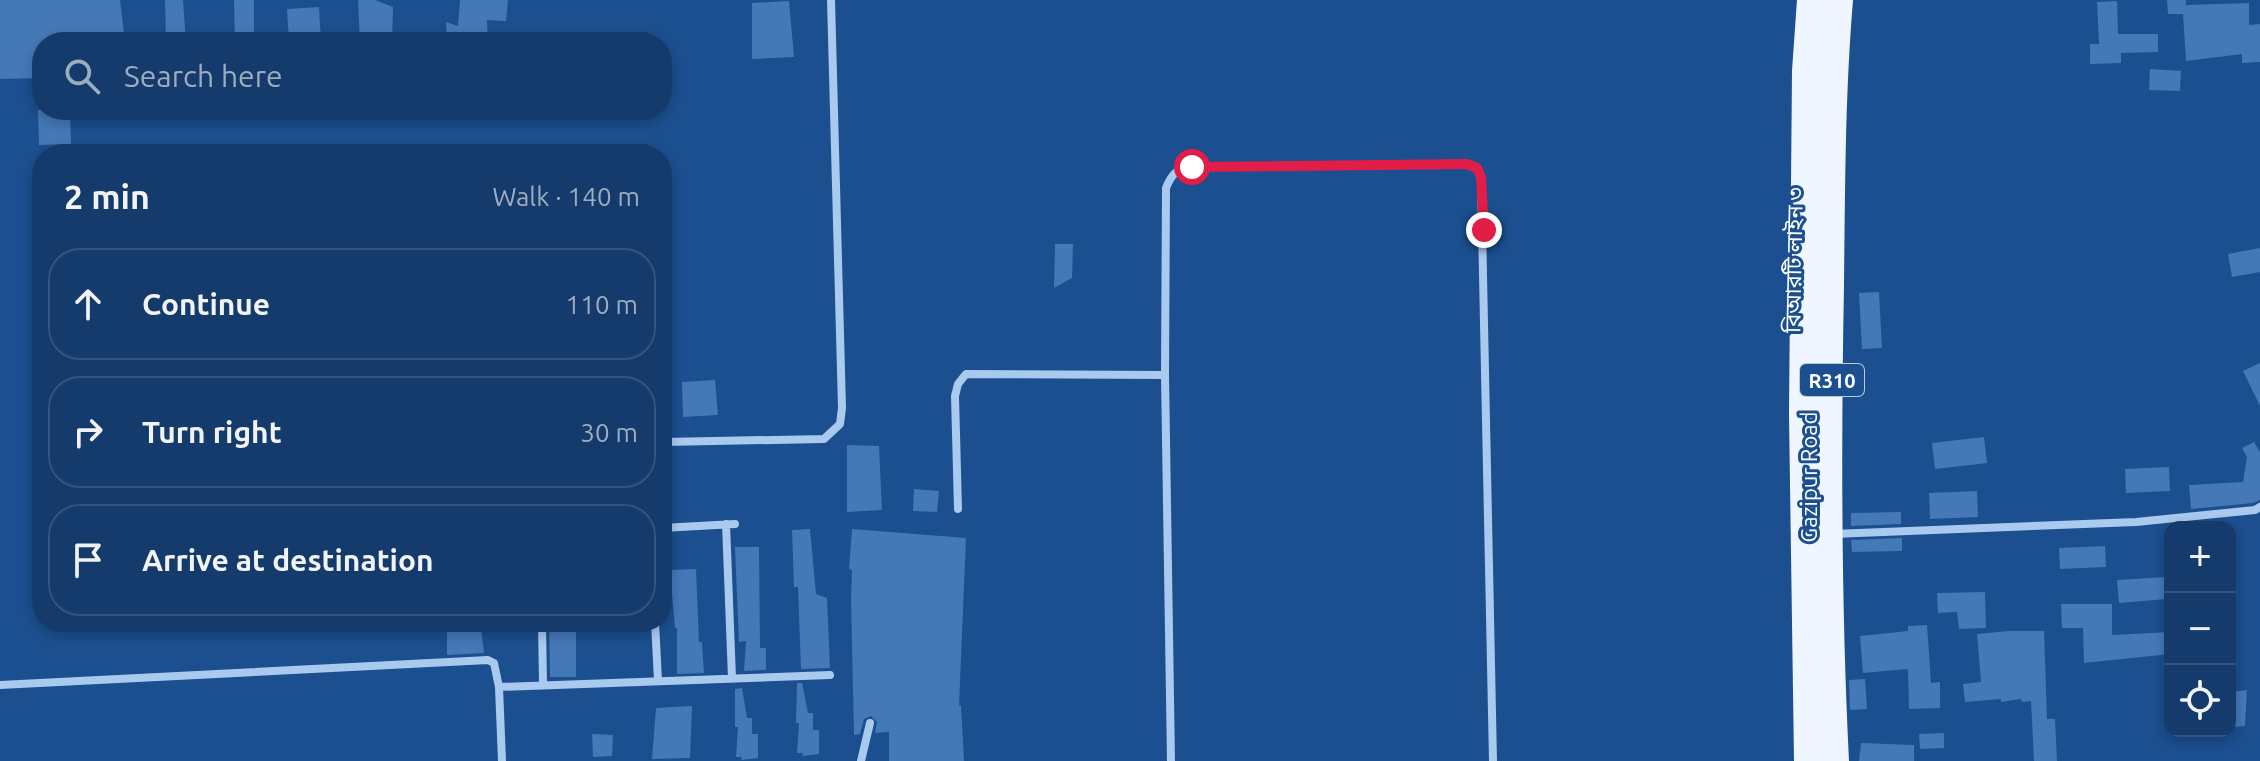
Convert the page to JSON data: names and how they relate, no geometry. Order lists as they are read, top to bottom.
{
  "streets": {
    "main road": ["বিআরটি লাইন ৩", "R310", "Gazipur Road"]
  },
  "page": {
    "search": "Search here",
    "heading": ["2 min", "Walk · 140 m"],
    "list": [
      ["Continue", "110 m"],
      ["Turn right", "30 m"],
      "Arrive at destination"
    ],
    "map_buttons": ["+", "−"]
  }
}
